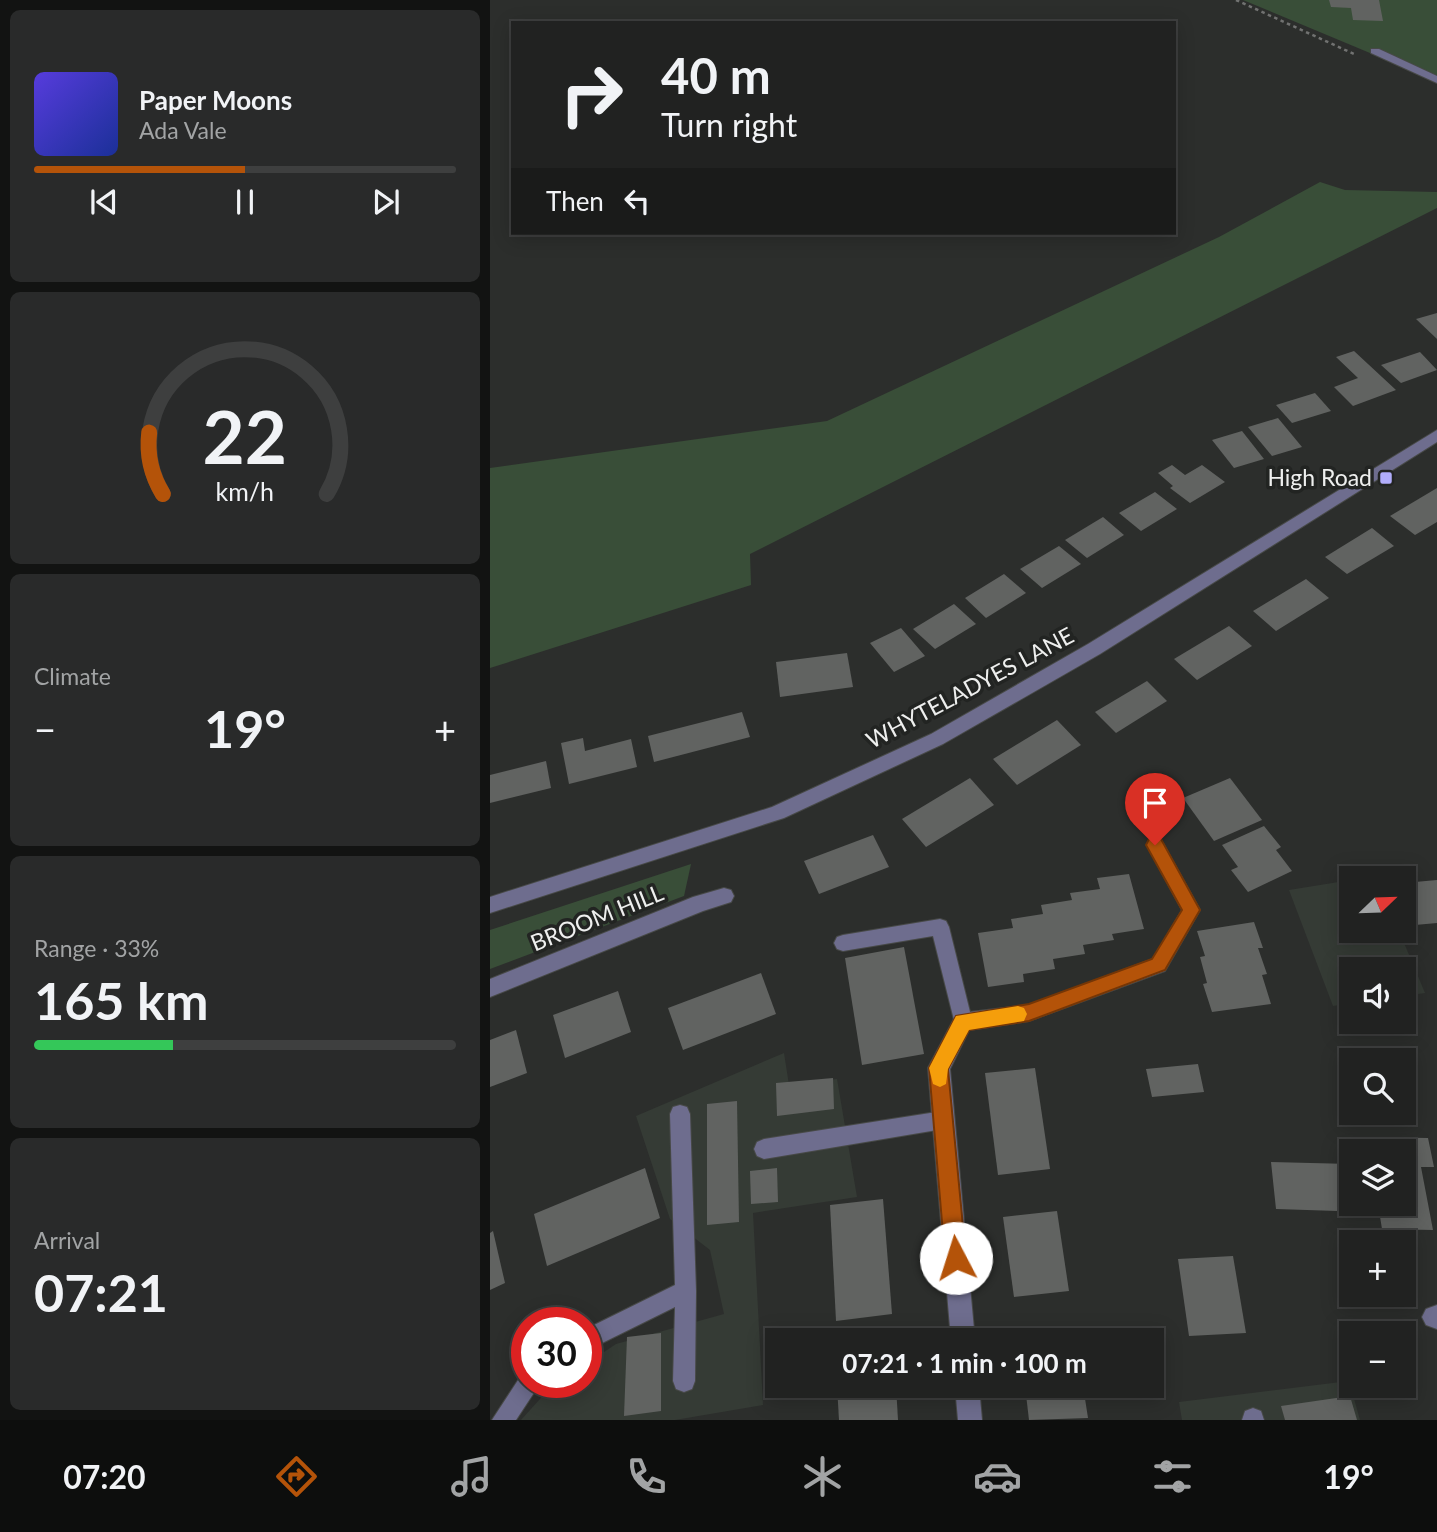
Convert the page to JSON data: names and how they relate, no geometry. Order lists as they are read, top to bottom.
{
  "streets": {
    "street": ["WHYTELADYES LANE", "BROOM HILL"]
  },
  "places": {
    "transit": ["High Road"]
  },
  "north": "top right",
  "page": {
    "turn": ["40 m", "Turn right"],
    "song": ["Paper Moons", "Ada Vale"],
    "then": "Then",
    "tile": [
      "Climate",
      ["Range · 33%", "165 km"],
      ["Arrival", "07:21"]
    ],
    "heat": ["−", "19°", "+"],
    "map_buttons": ["+", "−"],
    "limit": "30",
    "trip": "07:21 · 1 min · 100 m",
    "tabs": ["07:20", "19°"],
    "gauge": ["22", "km/h"]
  }
}
